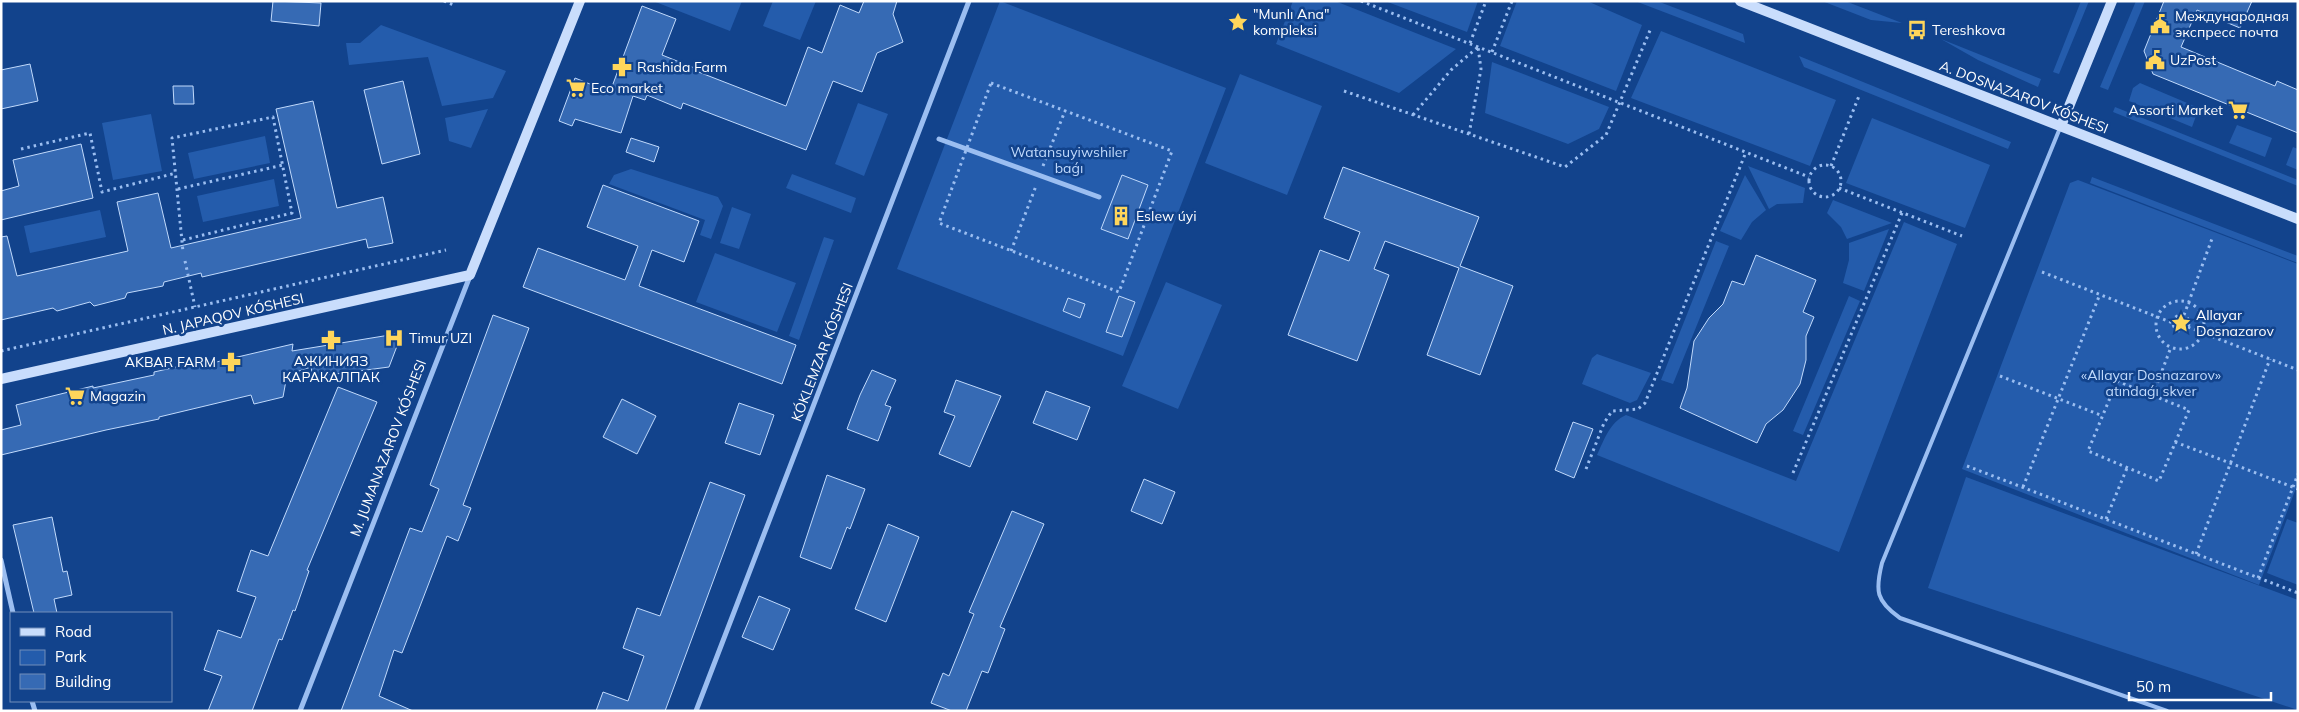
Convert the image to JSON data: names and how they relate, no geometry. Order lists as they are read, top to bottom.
{
  "streets": {
    "main road": ["A. DOSNAZAROV KÓSHESI", "N. JAPAQOV KÓSHESI", "M. JUMANAZAROV KÓSHESI"],
    "street": ["KÓKLEMZAR KÓSHESI"]
  },
  "crossings": [
    ["N. JAPAQOV KÓSHESI", "M. JUMANAZAROV KÓSHESI"]
  ],
  "parks": ["Watansuyiwshiler baǵı", "«Allayar Dosnazarov» atındaǵı skver"],
  "places": {
    "place": ["\"Munlı Ana\" kompleksi", "Allayar Dosnazarov"],
    "public building": ["Международная экспресс почта", "UzPost"],
    "bus stop": ["Tereshkova"],
    "pharmacy": ["Rashida Farm", "АЖИНИЯЗ КАРАКАЛПАК", "AKBAR FARM"],
    "supermarket": ["Eco market", "Assorti Market", "Magazin"],
    "building": ["Eslew úyi"],
    "hospital": ["Timur UZI"]
  },
  "legend": ["Road", "Park", "Building"],
  "scale_bar": "50 m"
}
